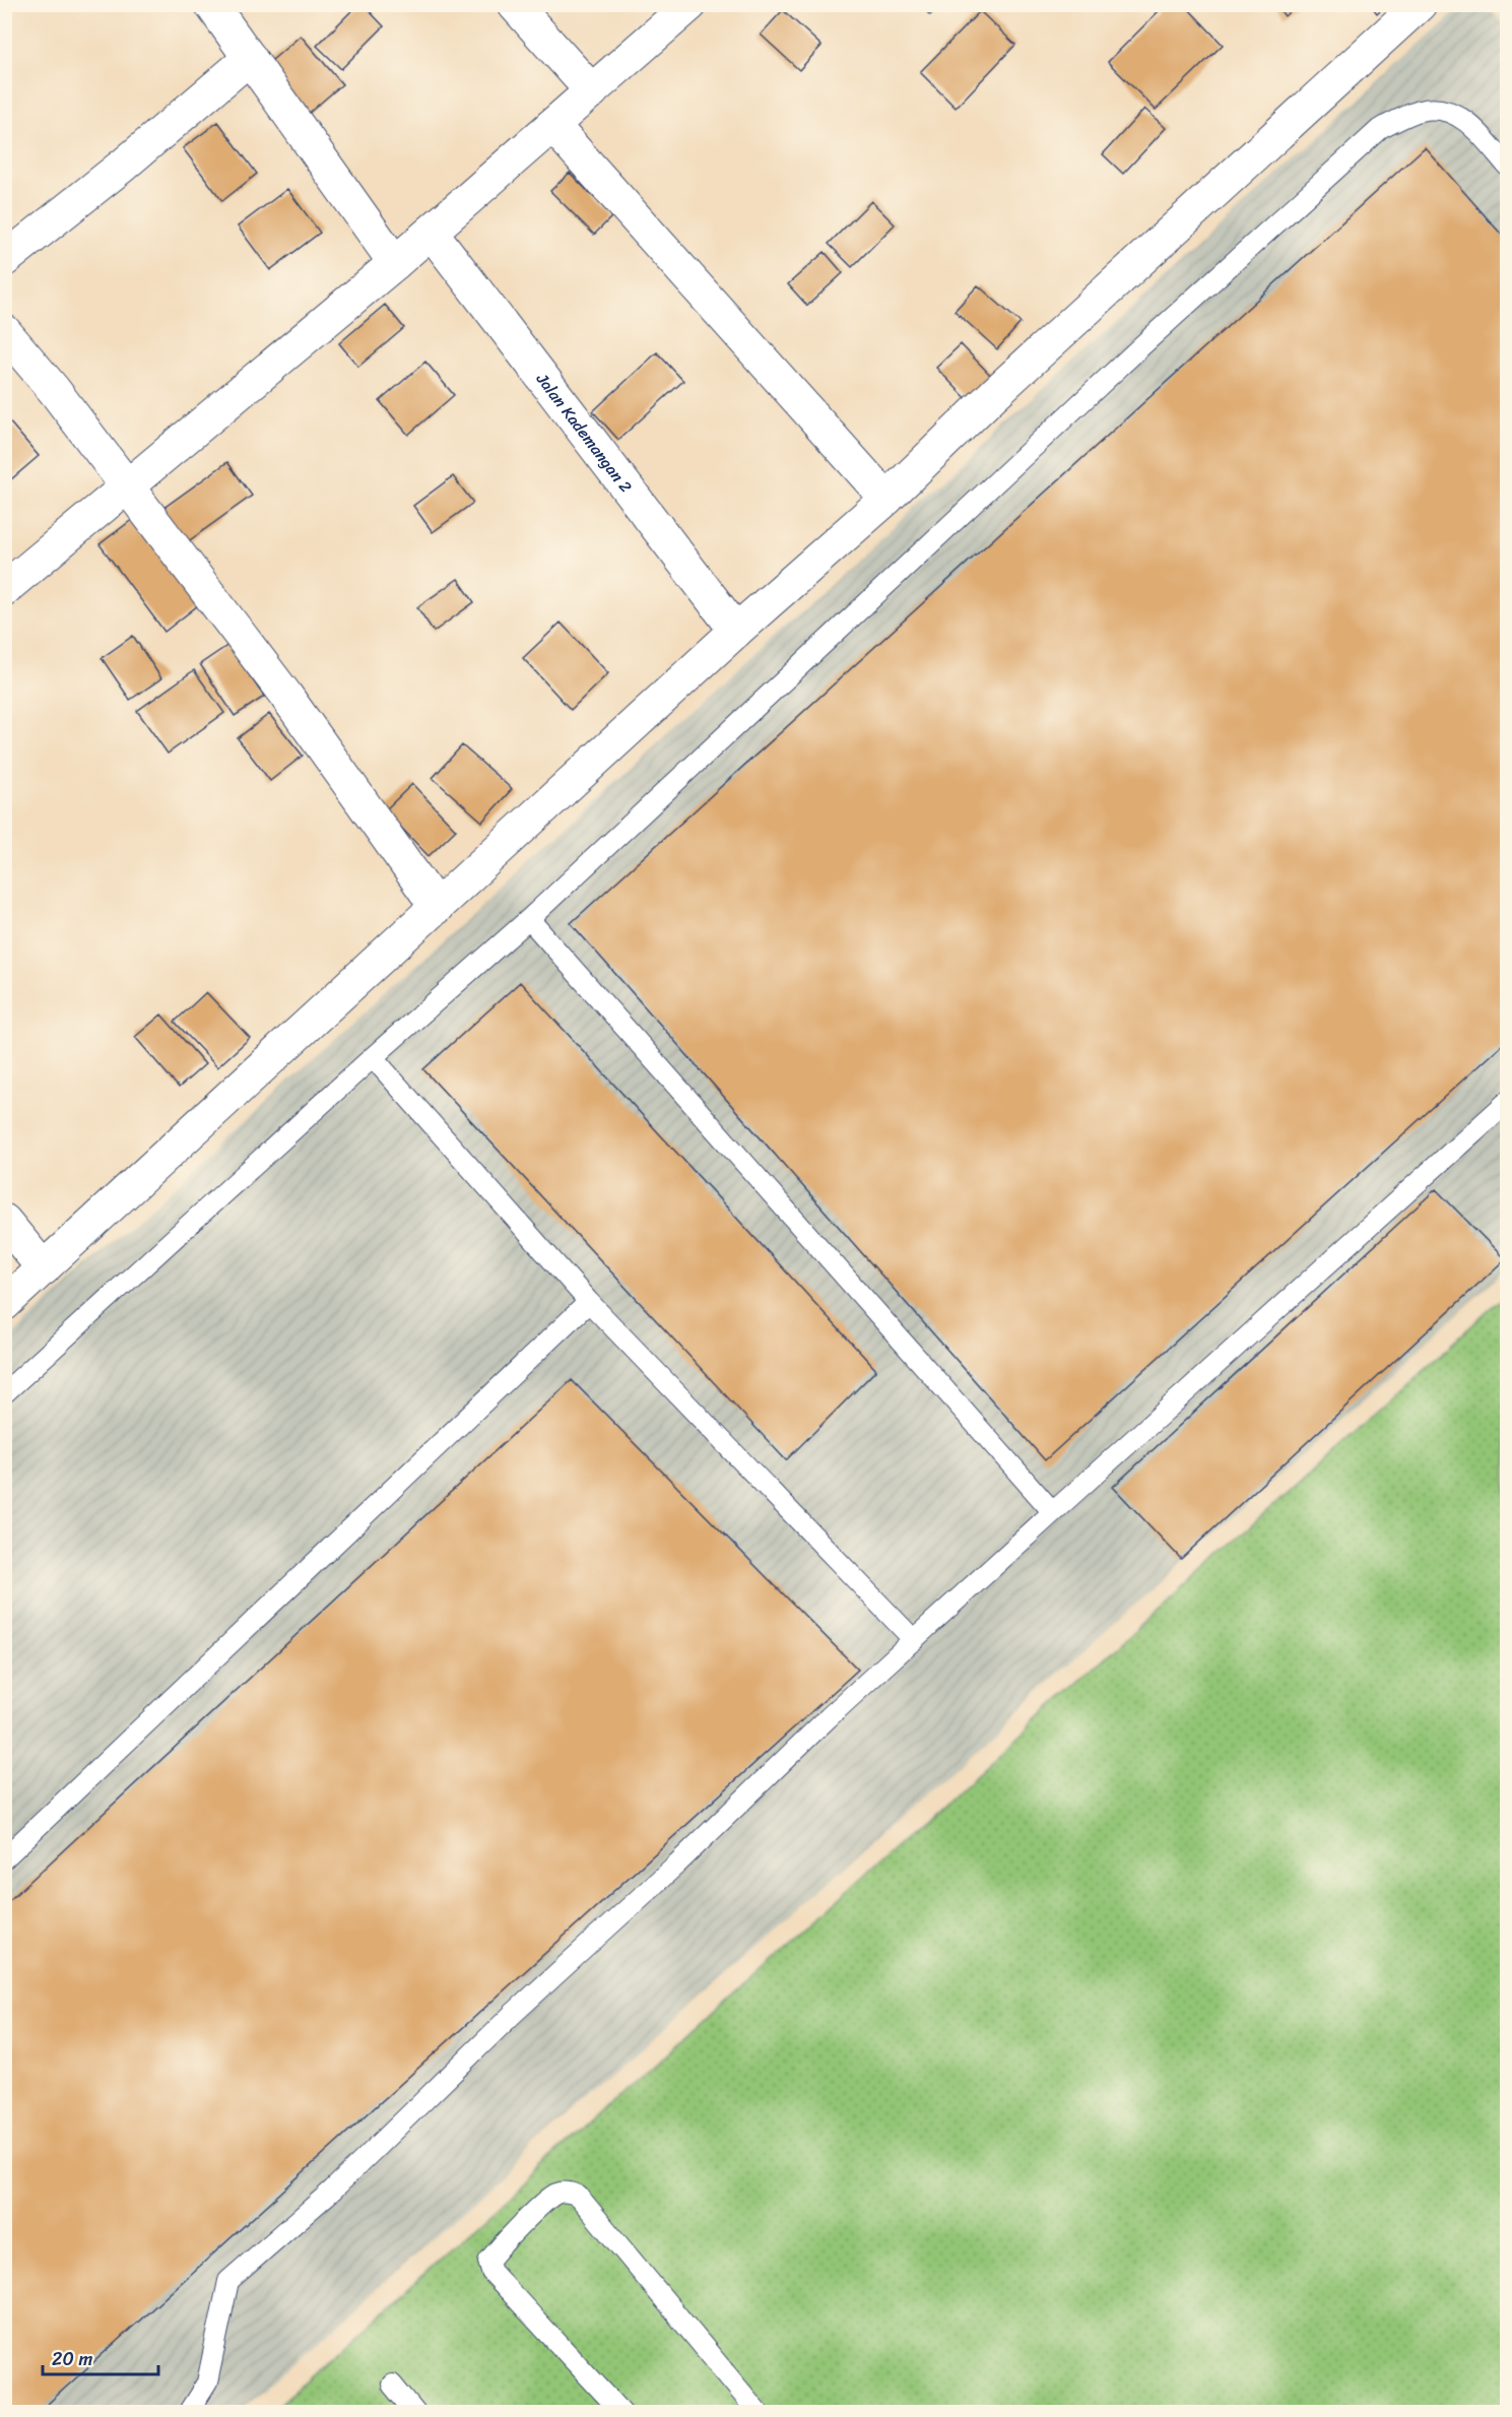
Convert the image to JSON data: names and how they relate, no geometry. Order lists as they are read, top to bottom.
{
  "streets": {
    "street": ["Jalan Kademangan 2"]
  },
  "scale_bar": "20 m"
}
